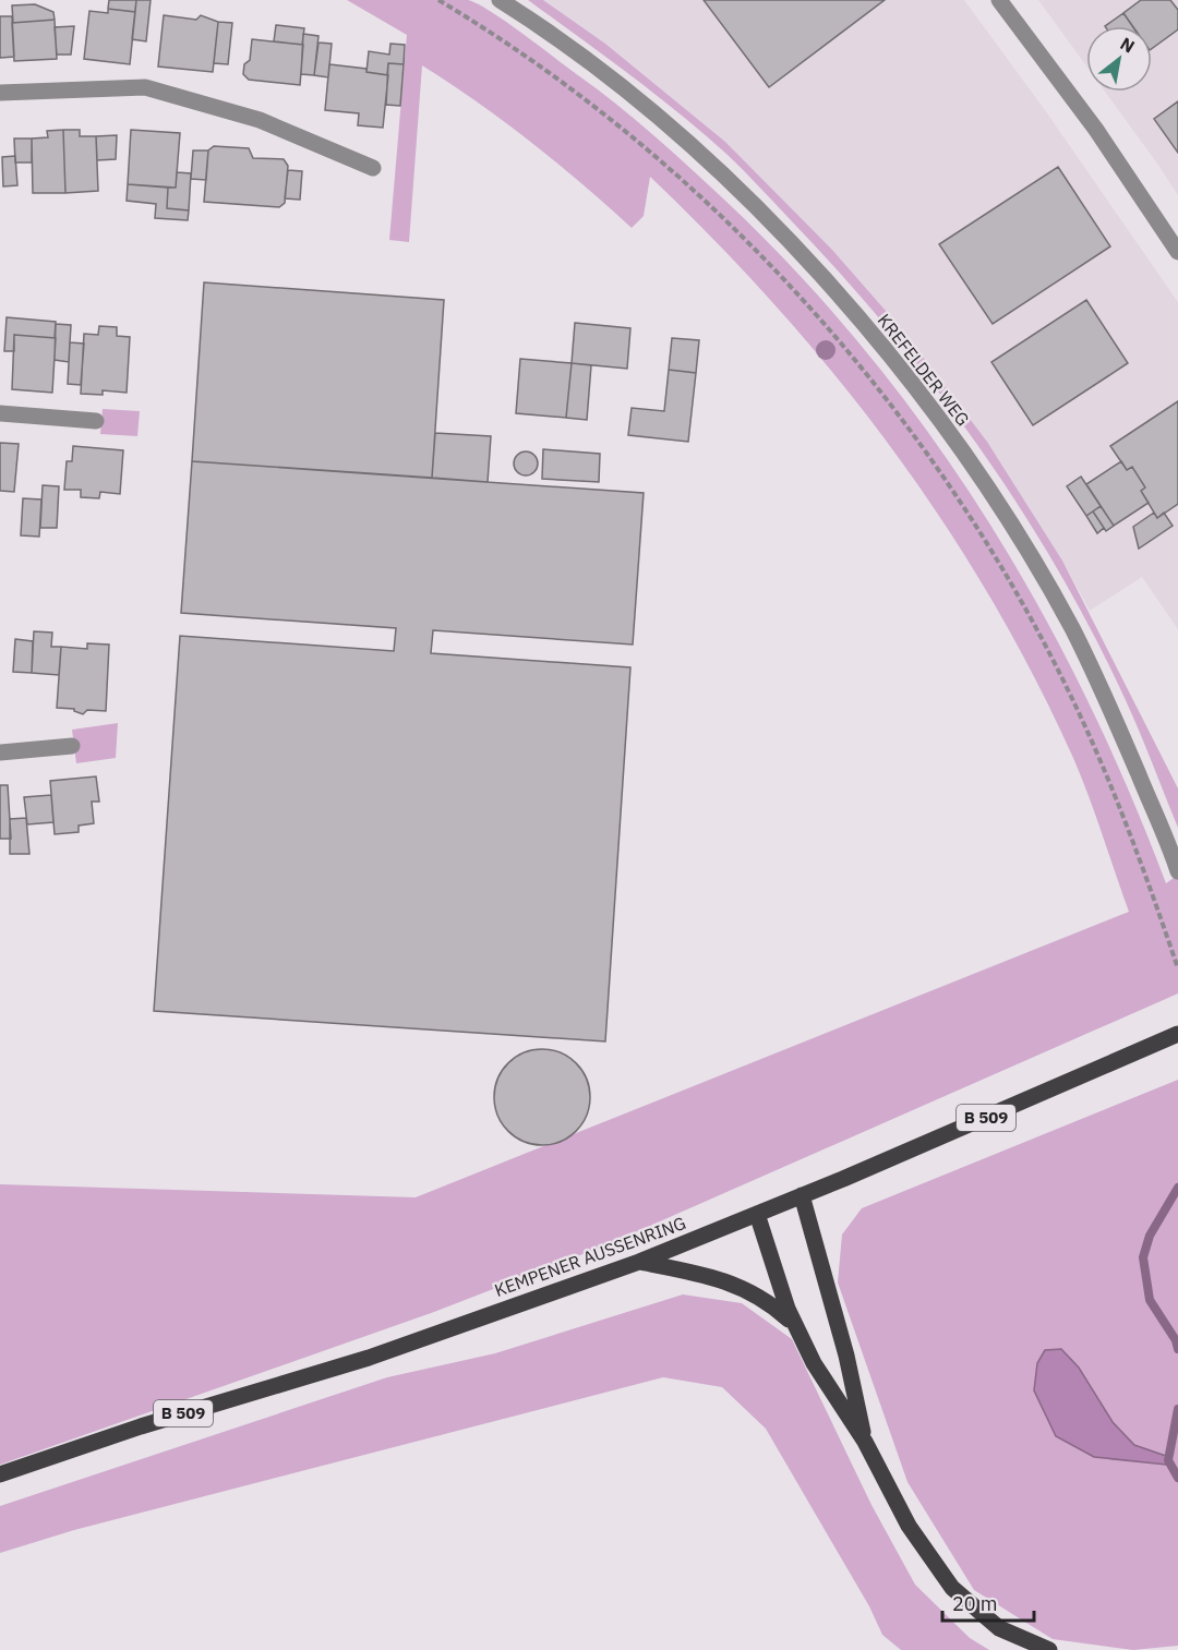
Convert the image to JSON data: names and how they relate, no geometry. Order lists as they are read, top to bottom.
{
  "streets": {
    "main road": ["B 509", "KEMPENER AUSSENRING"],
    "street": ["KREFELDER WEG"]
  },
  "scale_bar": "20 m",
  "north": "top right"
}
